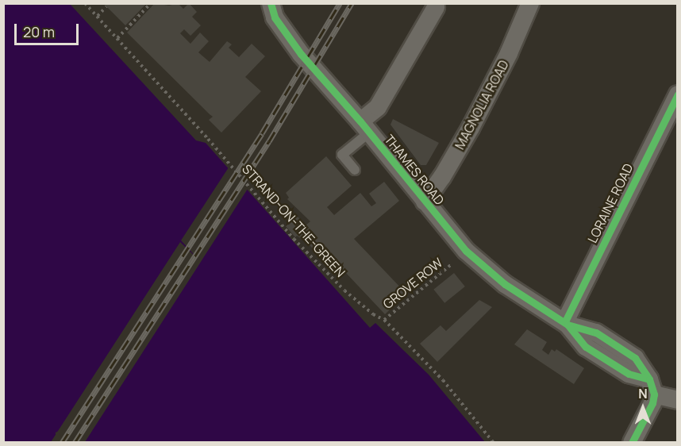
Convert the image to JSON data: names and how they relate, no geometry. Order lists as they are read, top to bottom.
{
  "streets": {
    "street": ["MAGNOLIA ROAD", "THAMES ROAD", "LORAINE ROAD"],
    "path": ["STRAND-ON-THE-GREEN", "GROVE ROW"]
  },
  "crossings": [
    ["MAGNOLIA ROAD", "THAMES ROAD"],
    ["THAMES ROAD", "LORAINE ROAD"],
    ["STRAND-ON-THE-GREEN", "GROVE ROW"]
  ],
  "scale_bar": "20 m",
  "north": "top"
}
